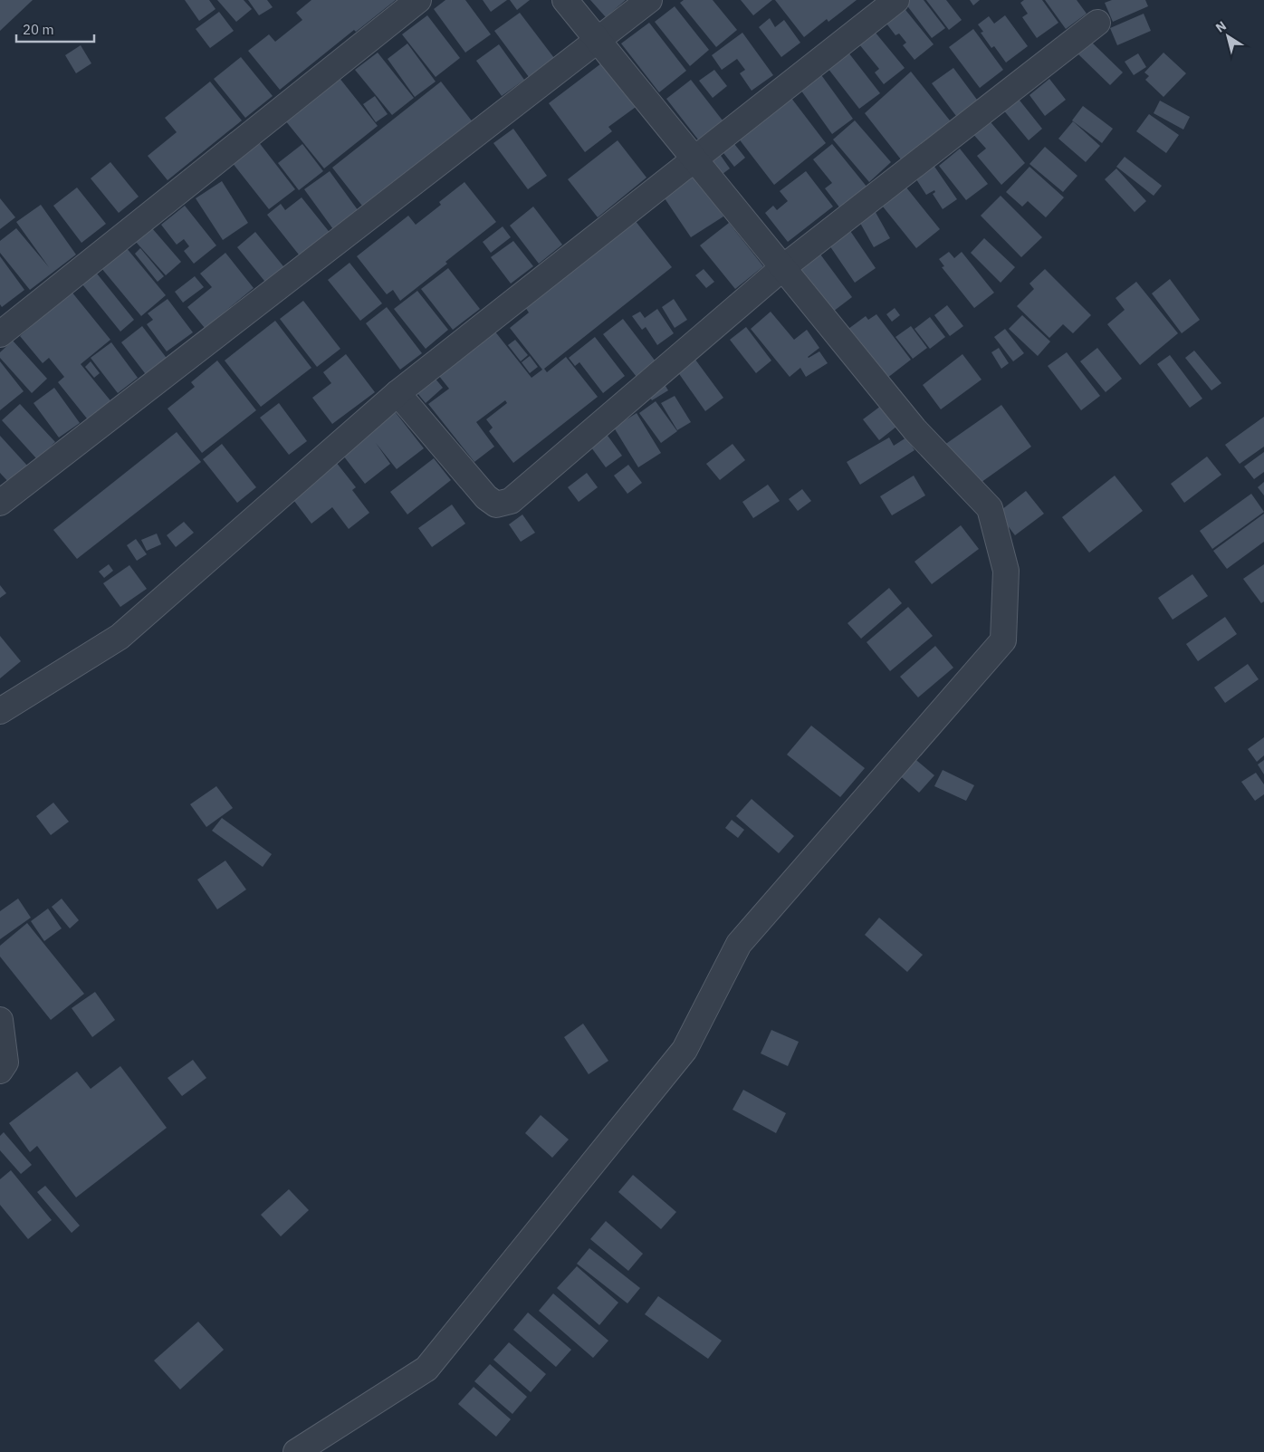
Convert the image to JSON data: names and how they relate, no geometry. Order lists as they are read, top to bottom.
{
  "scale_bar": "20 m",
  "north": "top left"
}
